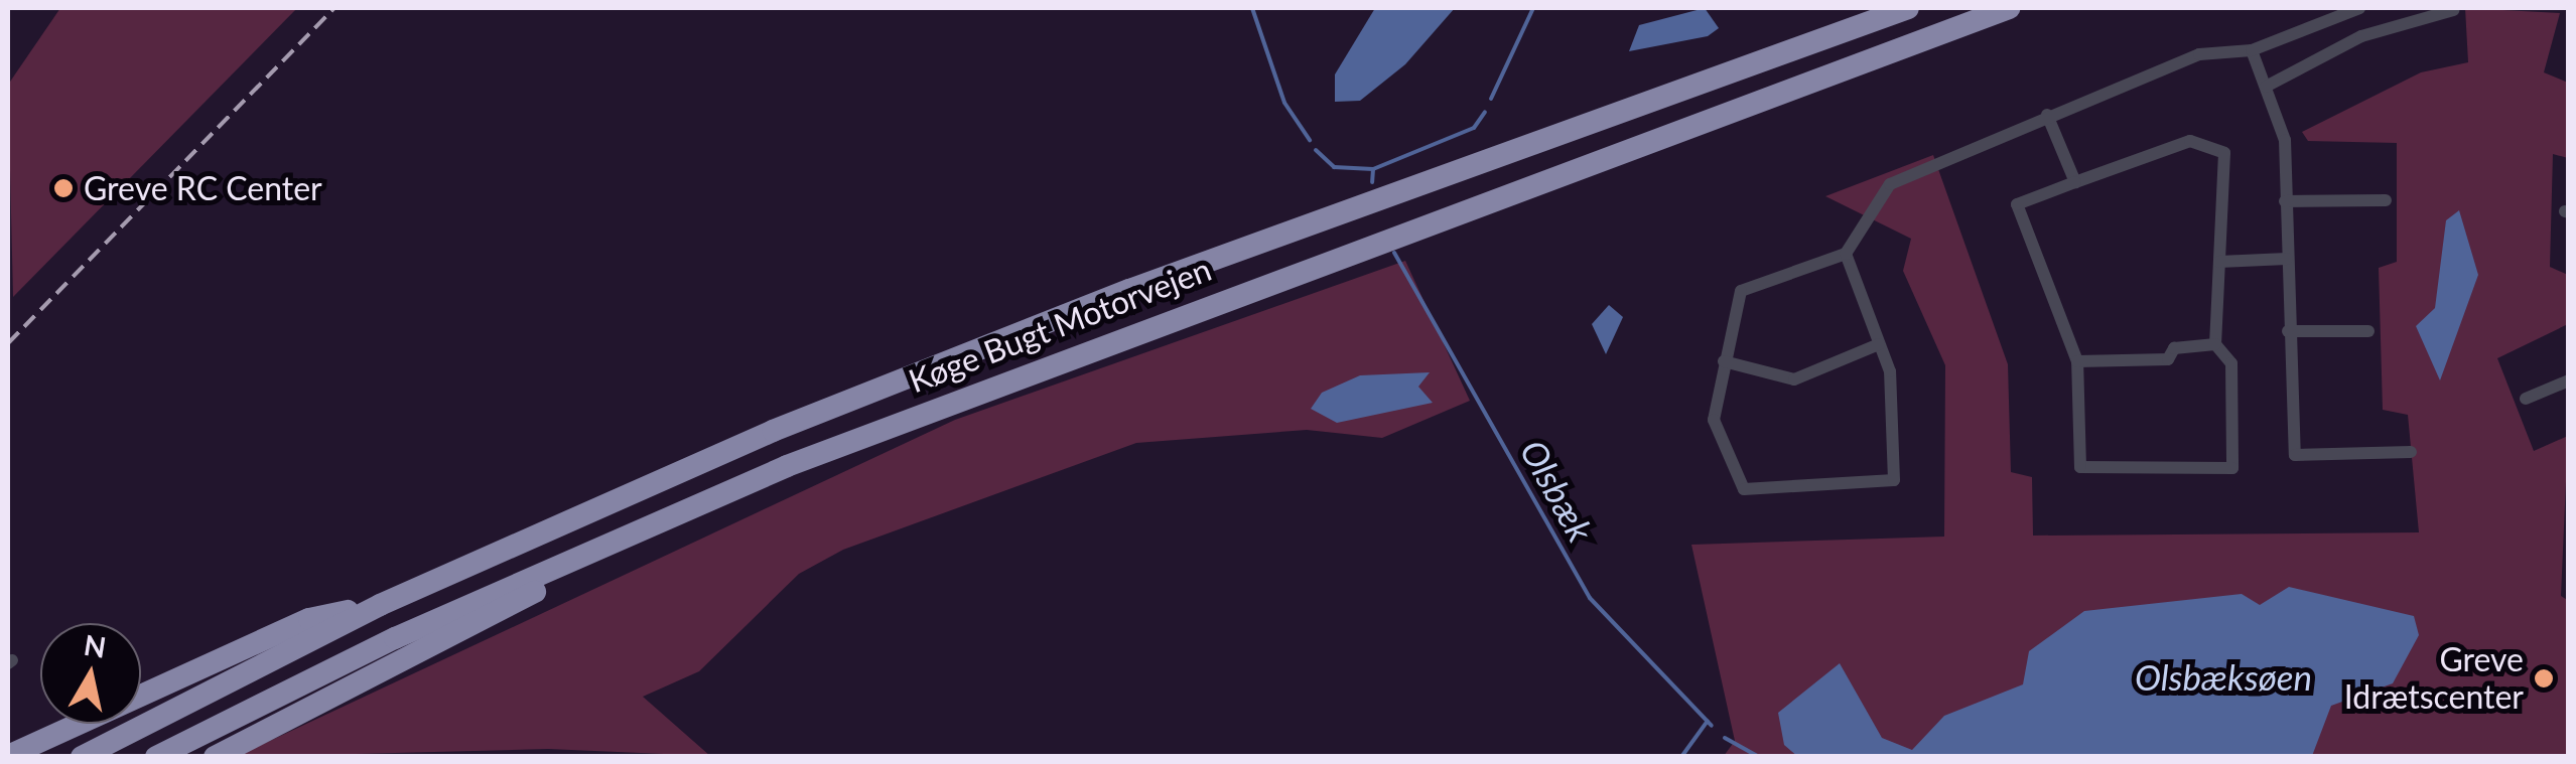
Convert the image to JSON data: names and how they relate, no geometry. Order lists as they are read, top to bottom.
{
  "streets": {
    "highway": ["Køge Bugt Motorvejen"]
  },
  "water": ["Olsbæk", "Olsbæksøen"],
  "places": ["Greve RC Center", "Greve Idrætscenter"],
  "north": "top"
}
